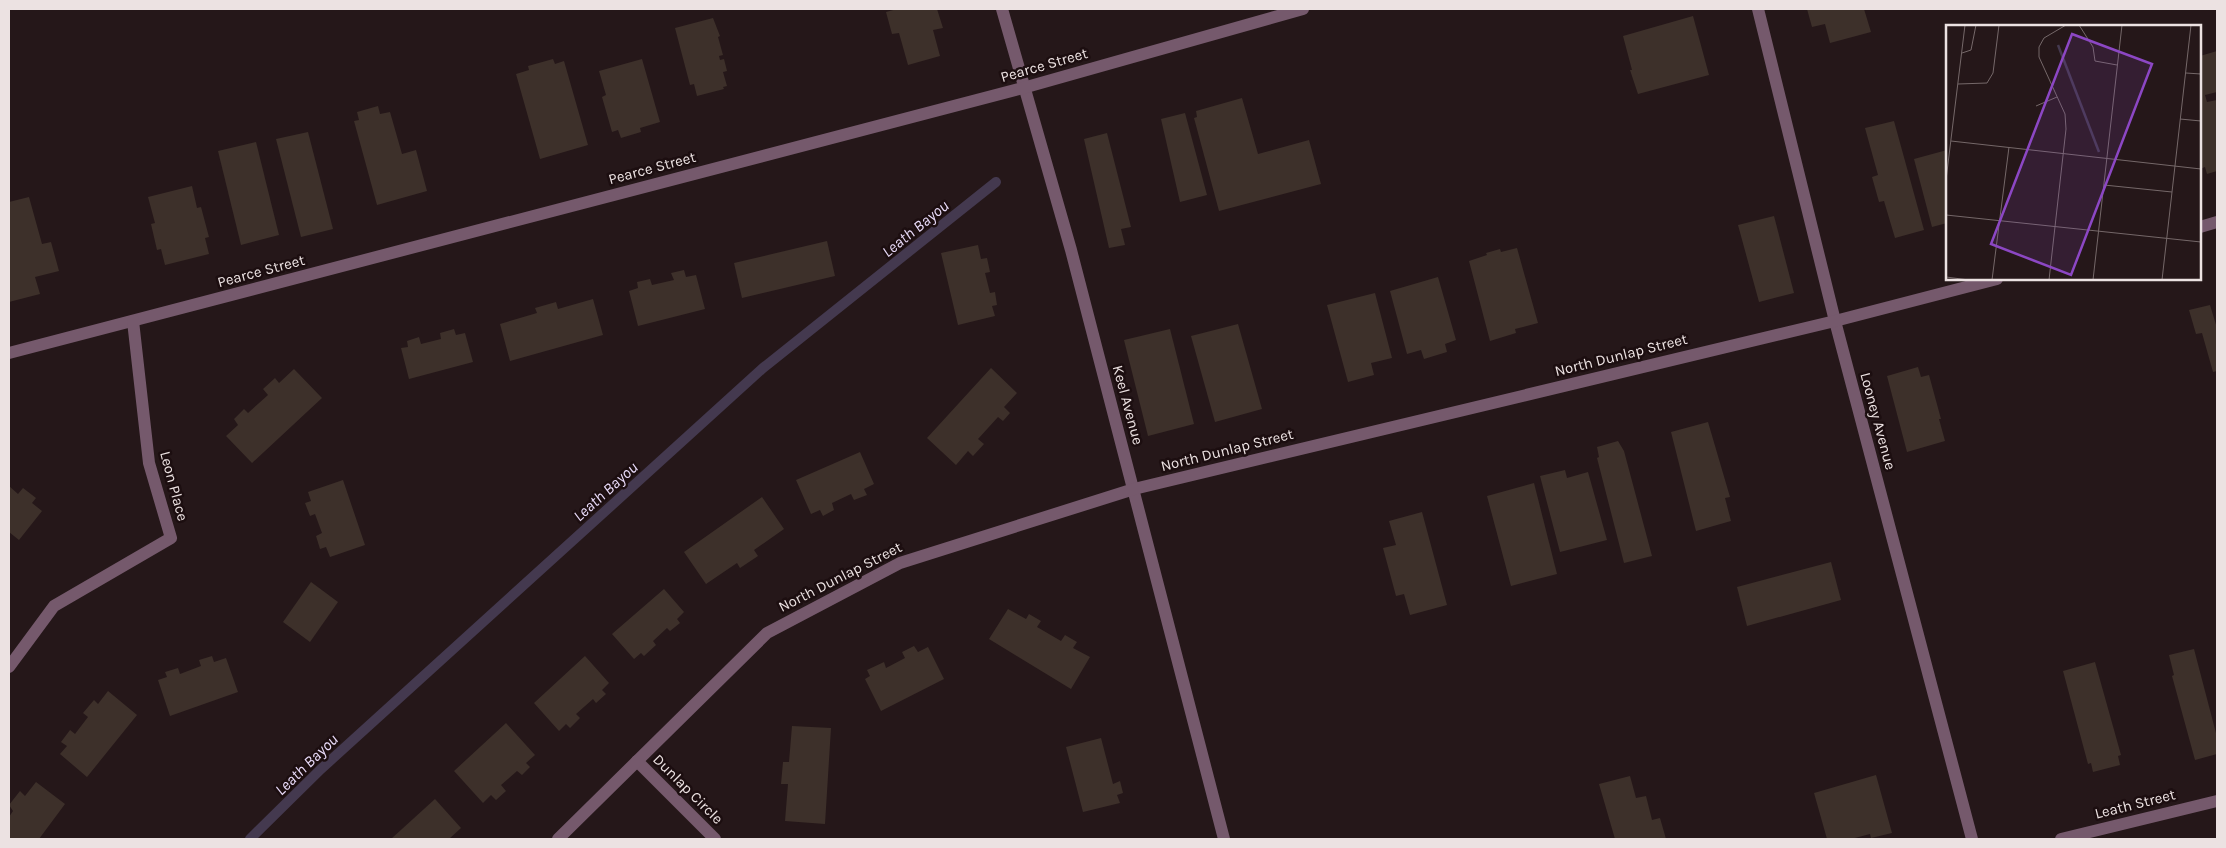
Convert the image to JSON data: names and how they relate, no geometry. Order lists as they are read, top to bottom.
{
  "streets": {
    "street": [
      "Pearce Street",
      "North Dunlap Street",
      "Keel Avenue",
      "Looney Avenue",
      "Leon Place",
      "Dunlap Circle",
      "Leath Street"
    ]
  },
  "crossings": [
    ["Pearce Street", "Keel Avenue"],
    ["Pearce Street", "Leon Place"],
    ["North Dunlap Street", "Keel Avenue"],
    ["North Dunlap Street", "Looney Avenue"],
    ["North Dunlap Street", "Dunlap Circle"]
  ],
  "water": ["Leath Bayou"]
}
